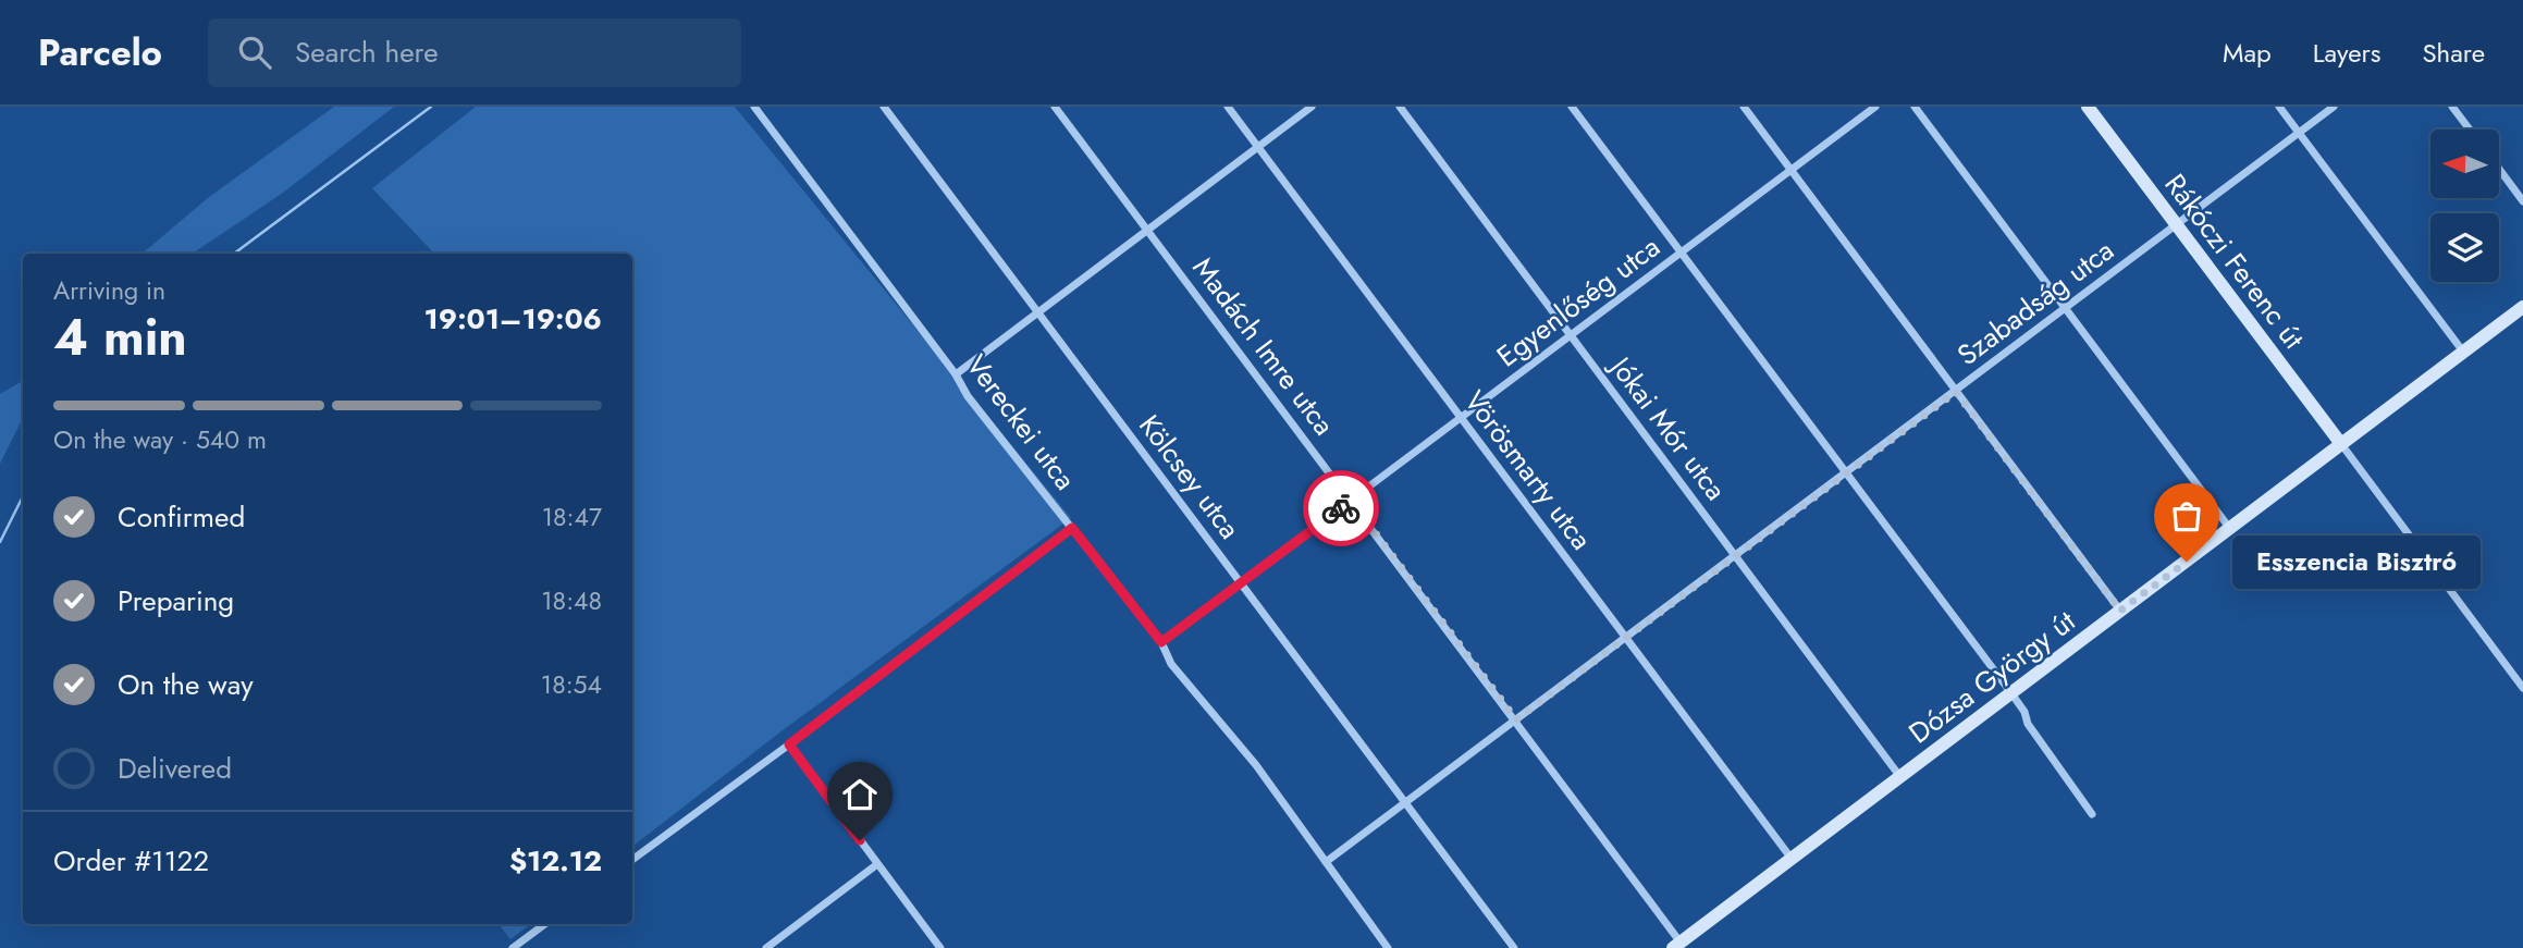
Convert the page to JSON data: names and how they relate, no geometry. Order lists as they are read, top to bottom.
{
  "streets": {
    "street": [
      "Rákóczi Ferenc út",
      "Egyenlőség utca",
      "Szabadság utca",
      "Madách Imre utca",
      "Vereckei utca",
      "Jókai Mór utca",
      "Vörösmarty utca",
      "Kölcsey utca",
      "Dózsa György út"
    ]
  },
  "crossings": [
    ["Rákóczi Ferenc út", "Szabadság utca"],
    ["Rákóczi Ferenc út", "Dózsa György út"],
    ["Egyenlőség utca", "Madách Imre utca"],
    ["Egyenlőség utca", "Vereckei utca"],
    ["Egyenlőség utca", "Jókai Mór utca"],
    ["Egyenlőség utca", "Vörösmarty utca"],
    ["Egyenlőség utca", "Kölcsey utca"],
    ["Szabadság utca", "Madách Imre utca"],
    ["Szabadság utca", "Vereckei utca"],
    ["Szabadság utca", "Jókai Mór utca"],
    ["Szabadság utca", "Vörösmarty utca"],
    ["Szabadság utca", "Kölcsey utca"],
    ["Madách Imre utca", "Dózsa György út"],
    ["Jókai Mór utca", "Dózsa György út"],
    ["Vörösmarty utca", "Dózsa György út"]
  ],
  "places": ["Esszencia Bisztró"],
  "north": "left",
  "page": {
    "header": "Parcelo",
    "search": "Search here",
    "nav": ["Map", "Layers", "Share"],
    "heading": ["4 min", "Arriving in", "19:01–19:06"],
    "panel": ["Order #1122", "$12.12"],
    "bar": "On the way · 540 m",
    "list": [
      ["Confirmed", "18:47"],
      ["Preparing", "18:48"],
      ["On the way", "18:54"],
      "Delivered"
    ],
    "bubble": "Esszencia Bisztró"
  }
}
